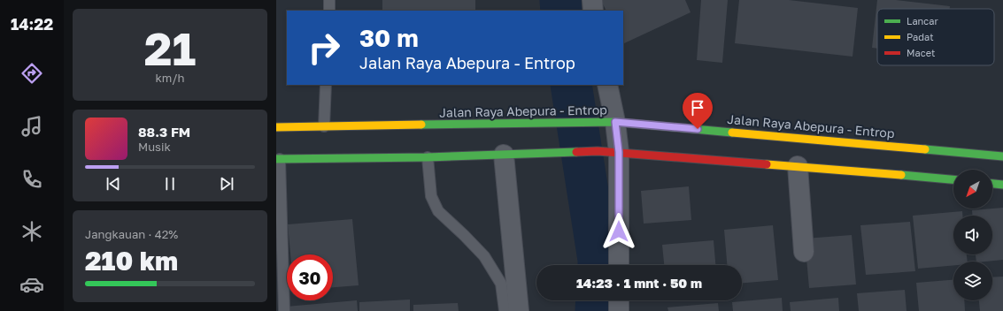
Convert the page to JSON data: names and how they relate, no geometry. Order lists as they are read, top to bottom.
{
  "streets": {
    "highway": ["Jalan Raya Abepura - Entrop"]
  },
  "legend": ["Lancar", "Padat", "Macet"],
  "north": "bottom left",
  "page": {
    "tabs": "14:22",
    "tile": [
      ["21", "km/h"],
      ["Jangkauan · 42%", "210 km"]
    ],
    "turn": ["30 m", "Jalan Raya Abepura - Entrop"],
    "song": ["88.3 FM", "Musik"],
    "limit": "30",
    "trip": "14:23 · 1 mnt · 50 m"
  }
}
